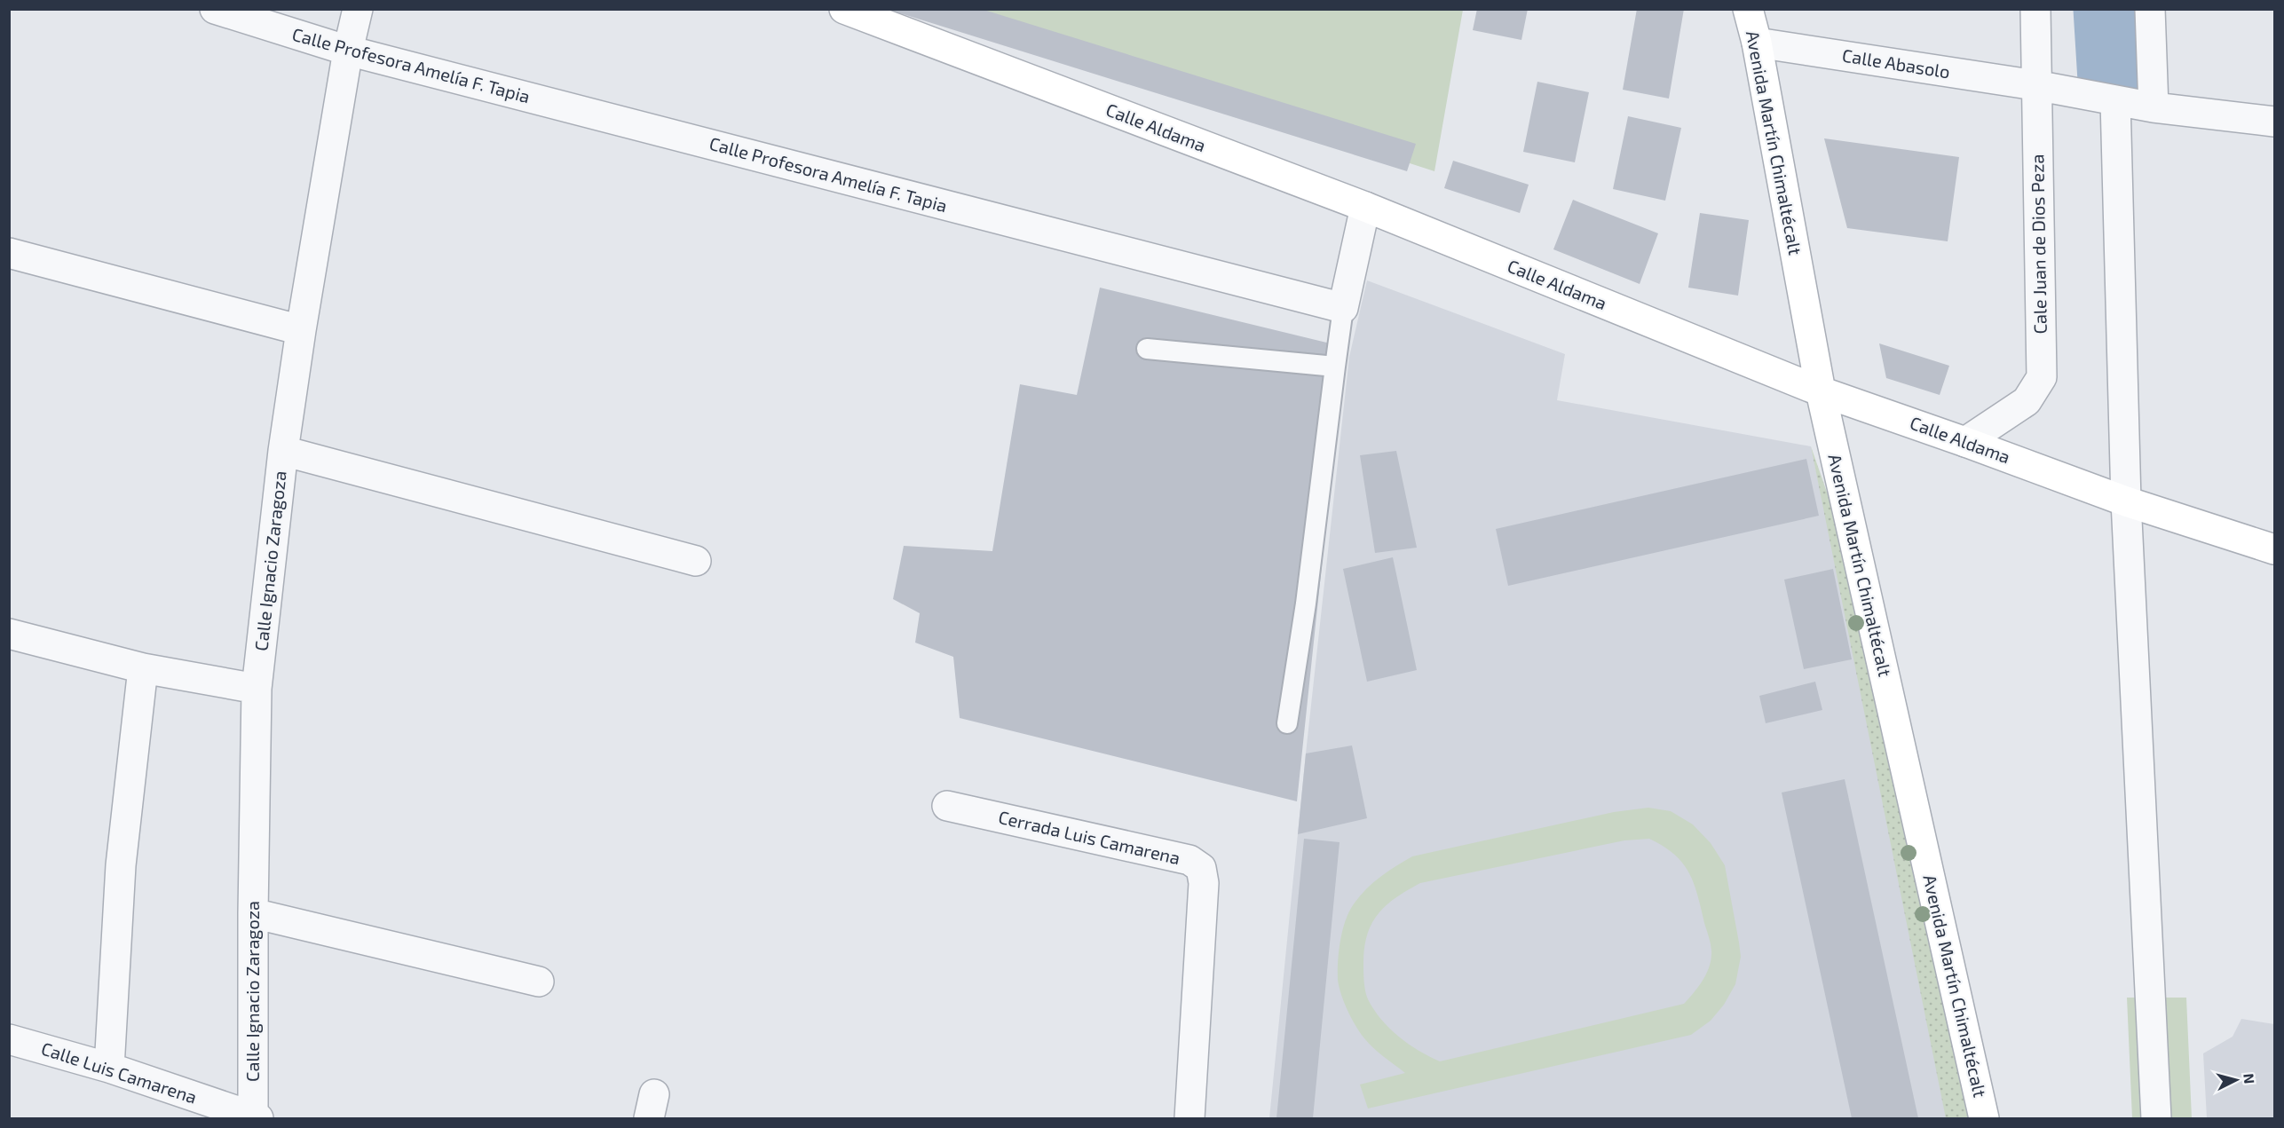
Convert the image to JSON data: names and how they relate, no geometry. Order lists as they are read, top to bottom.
{
  "streets": {
    "main road": ["Calle Aldama", "Avenida Martín Chimaltécalt"],
    "street": [
      "Calle Abasolo",
      "Calle Profesora Amelía F. Tapia",
      "Cale Juan de Dios Peza",
      "Calle Ignacio Zaragoza",
      "Cerrada Luis Camarena",
      "Calle Luis Camarena"
    ]
  },
  "crossings": [
    ["Calle Abasolo", "Avenida Martín Chimaltécalt"],
    ["Calle Abasolo", "Cale Juan de Dios Peza"],
    ["Calle Profesora Amelía F. Tapia", "Calle Ignacio Zaragoza"],
    ["Calle Aldama", "Avenida Martín Chimaltécalt"],
    ["Calle Aldama", "Cale Juan de Dios Peza"],
    ["Calle Ignacio Zaragoza", "Calle Luis Camarena"]
  ],
  "north": "right"
}
